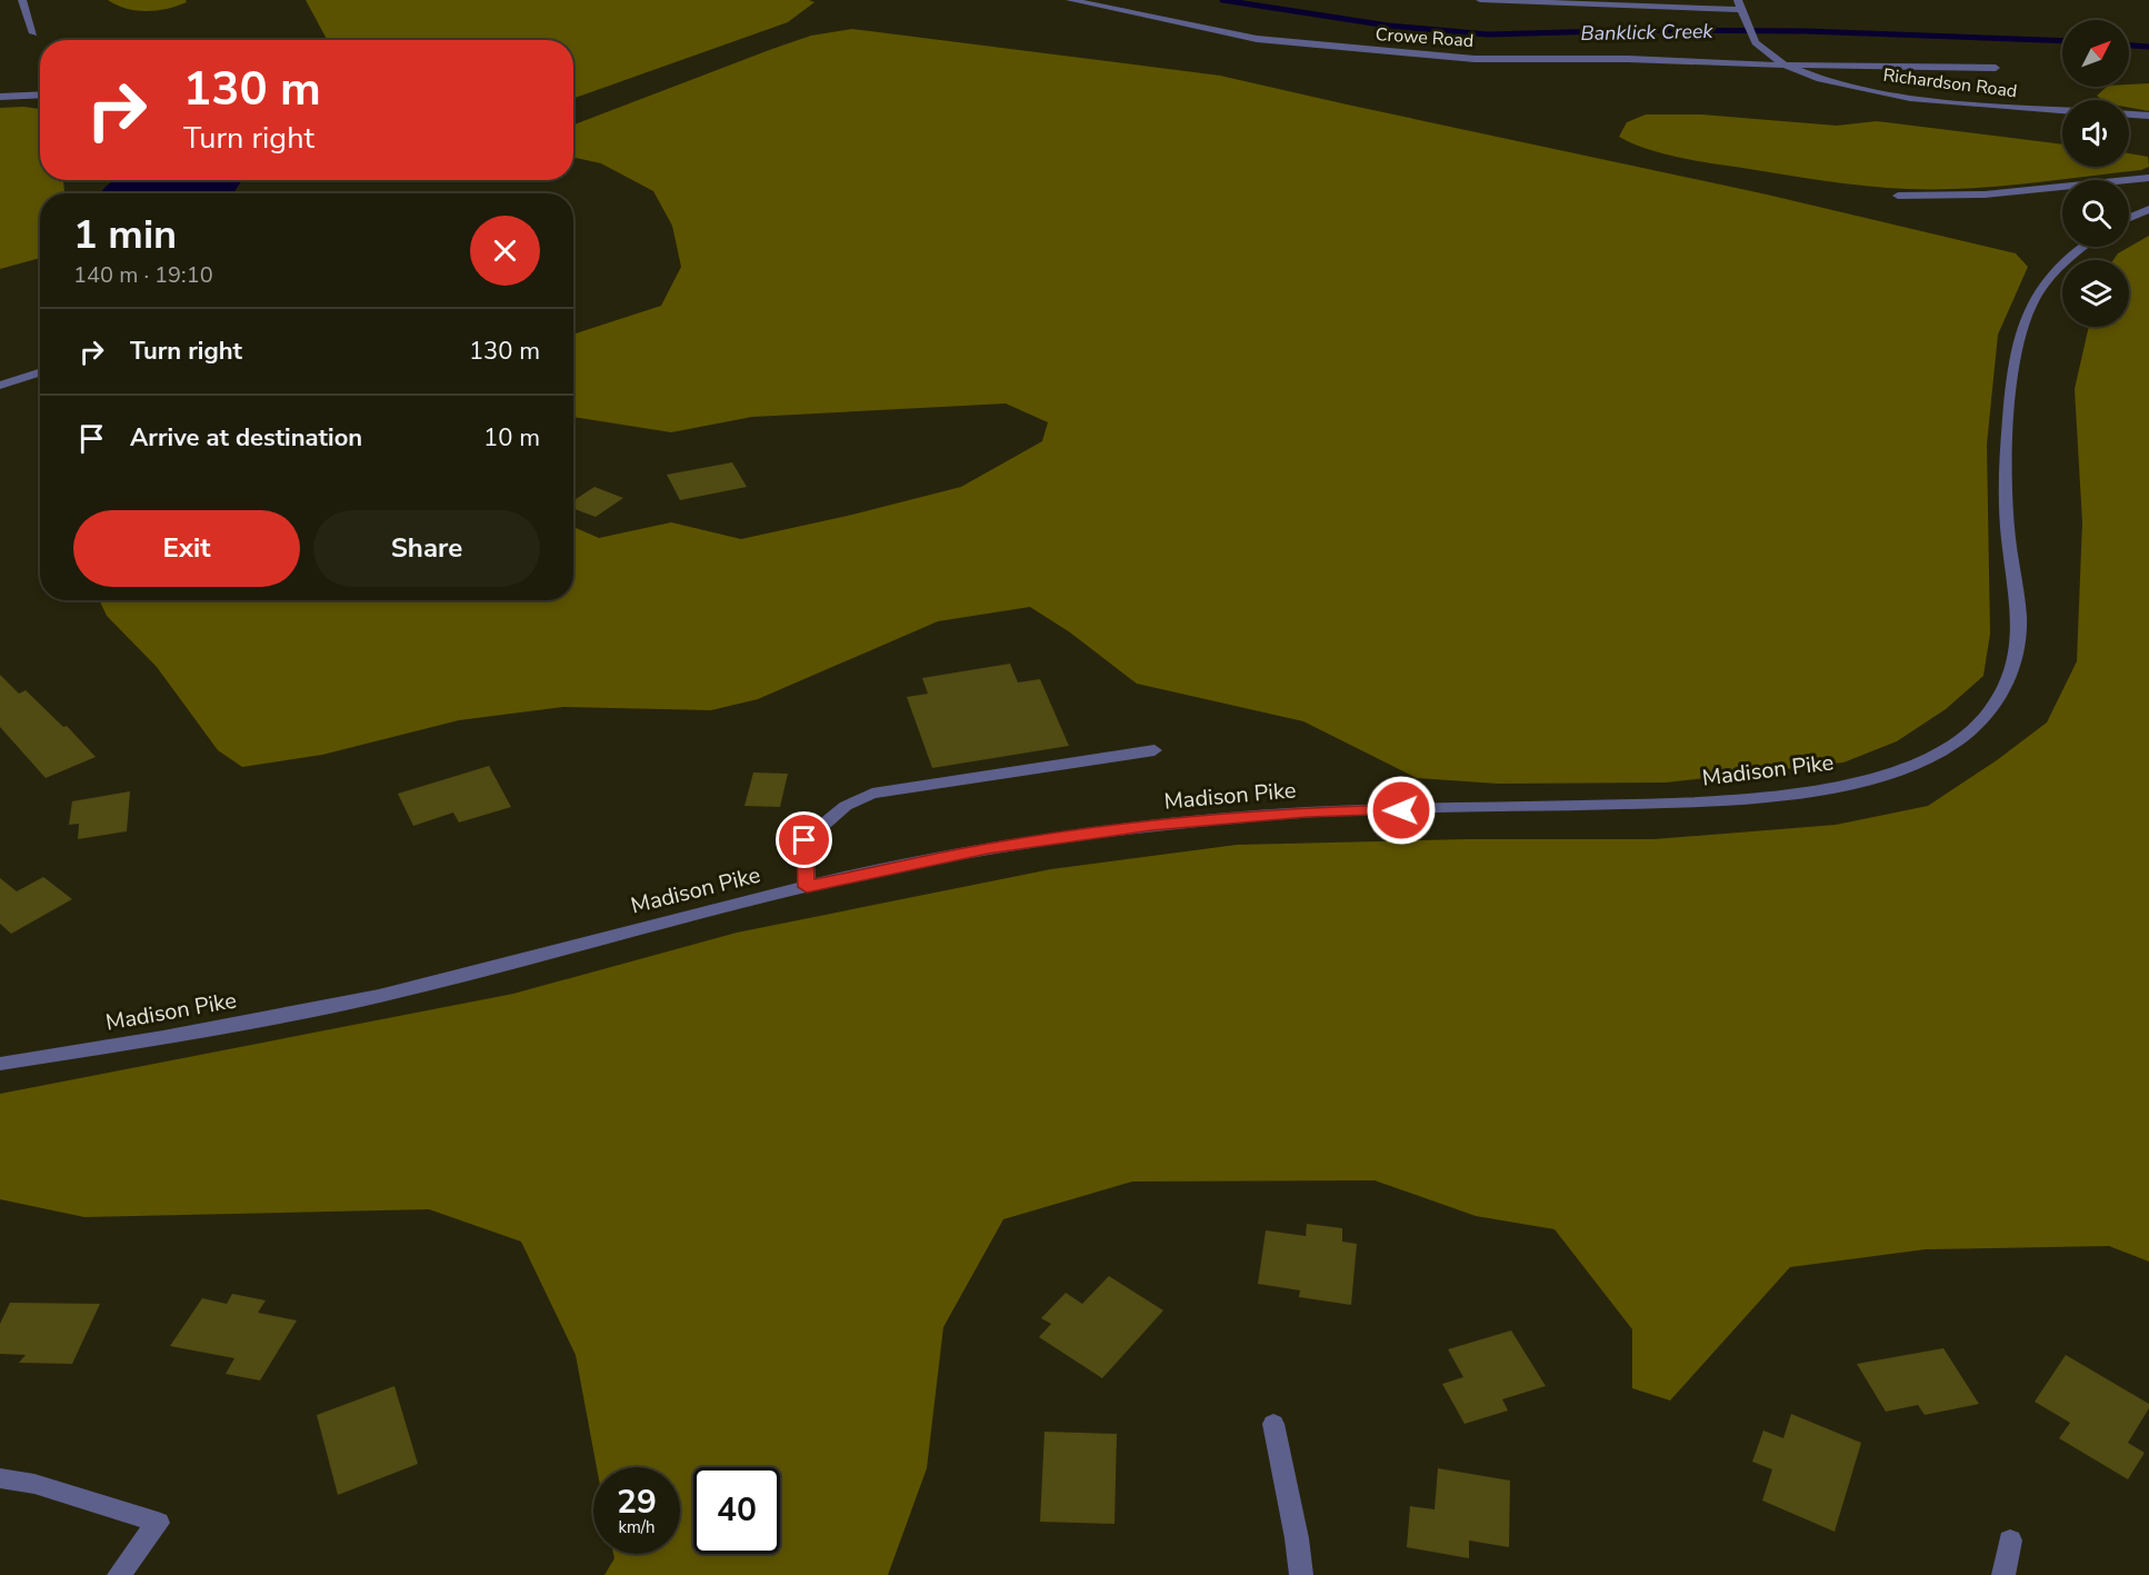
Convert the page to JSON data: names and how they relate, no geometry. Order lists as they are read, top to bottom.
{
  "streets": {
    "street": ["Crowe Road", "Richardson Road", "Madison Pike"]
  },
  "crossings": [
    ["Crowe Road", "Richardson Road"]
  ],
  "water": ["Banklick Creek"],
  "north": "top right",
  "page": {
    "turn": ["130 m", "Turn right"],
    "heading": ["1 min", "140 m · 19:10"],
    "list": [
      {
        "name": "Turn right",
        "value": "130 m"
      },
      {
        "name": "Arrive at destination",
        "value": "10 m"
      }
    ],
    "buttons": ["Exit", "Share"],
    "speed": "29 km/h",
    "limit": "40"
  }
}
